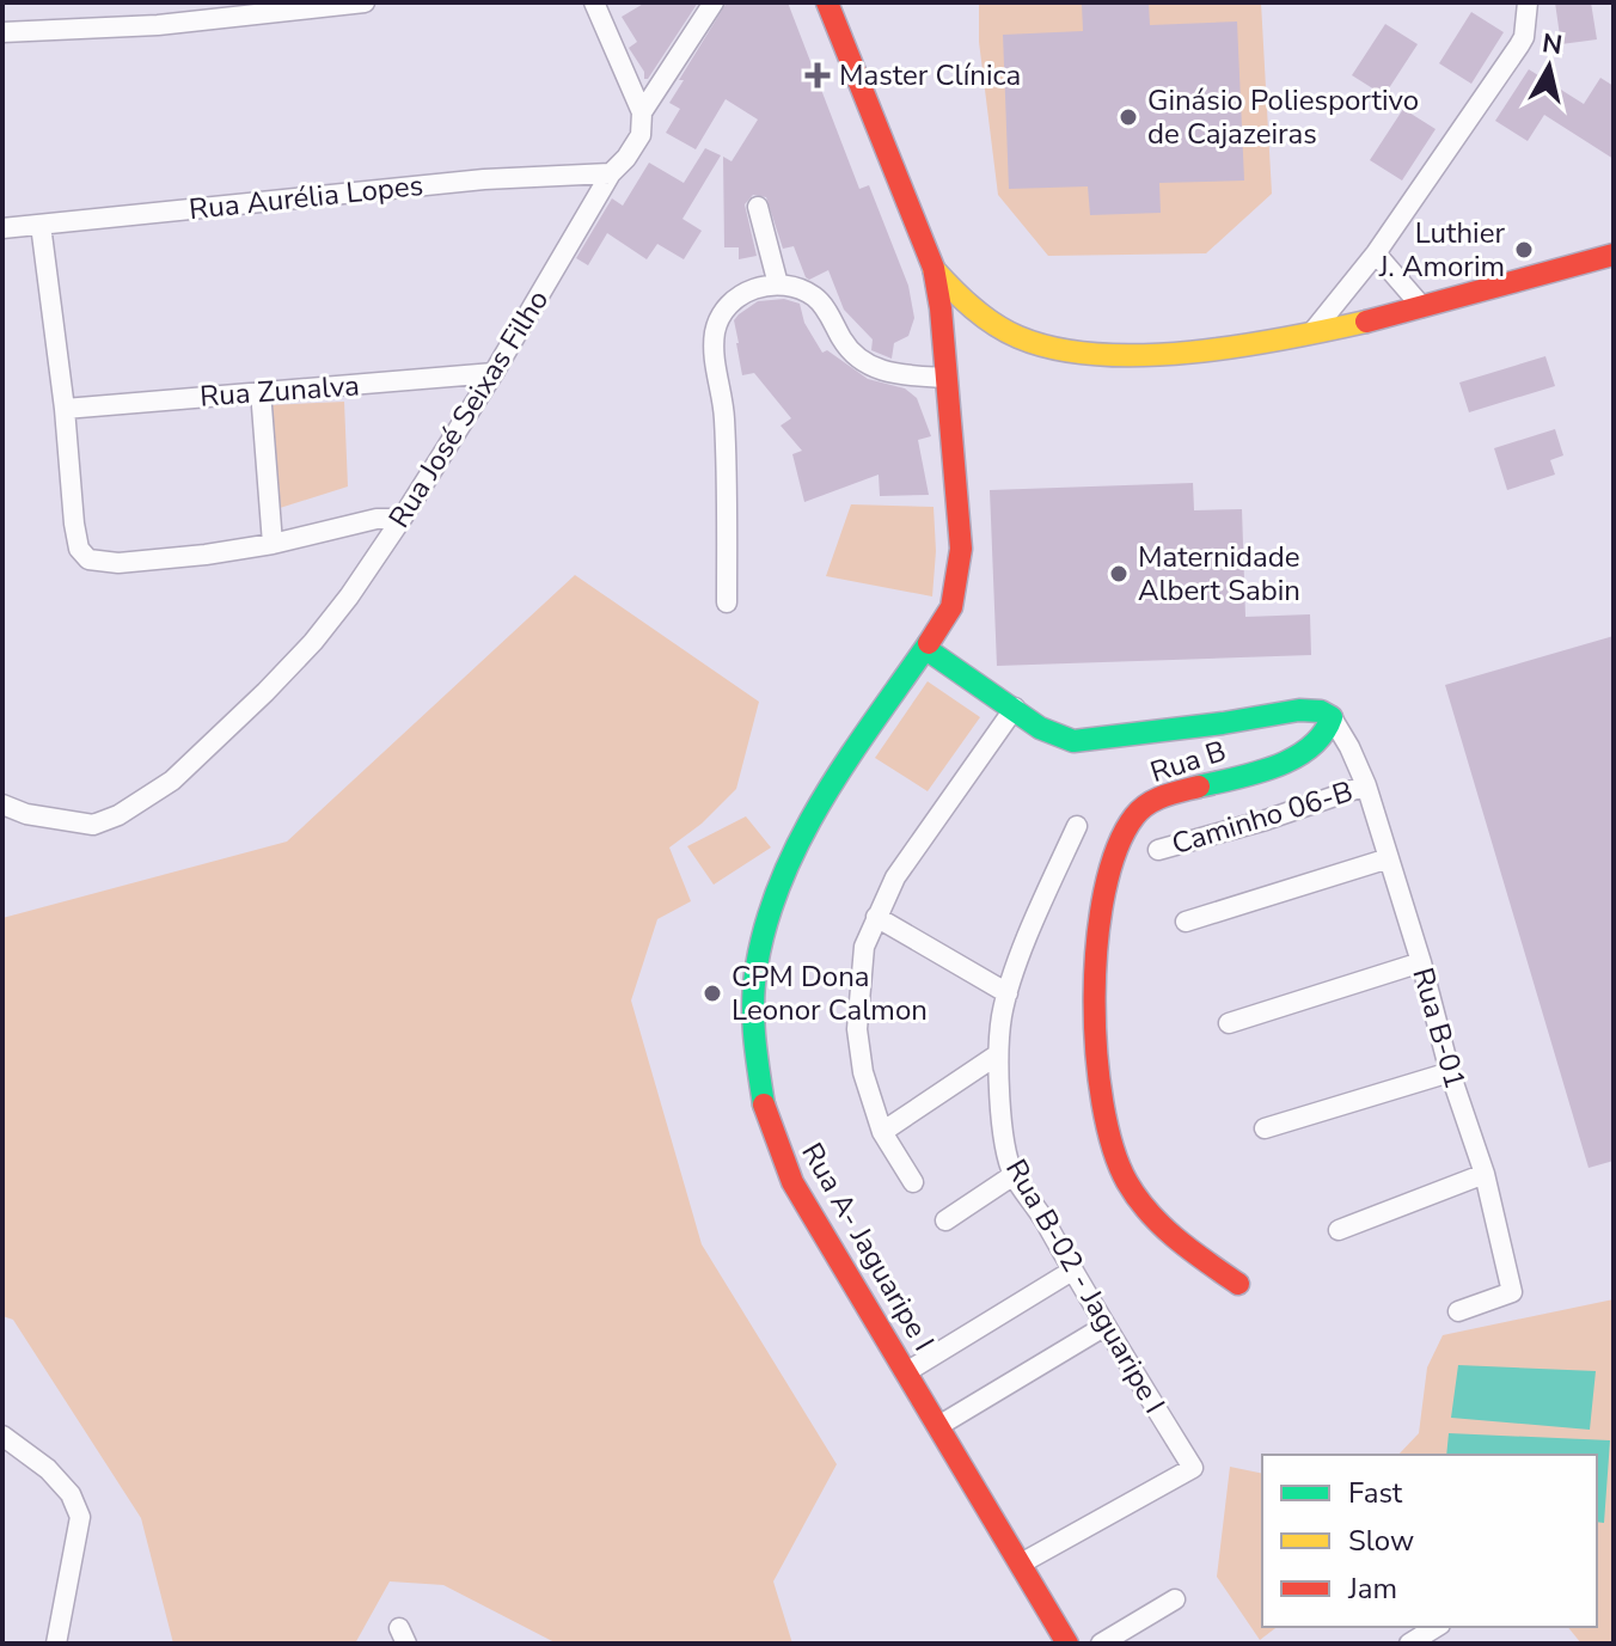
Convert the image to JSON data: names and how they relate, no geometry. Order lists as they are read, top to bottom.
{
  "streets": {
    "main road": ["Rua B", "Rua A- Jaguaripe I"],
    "street": [
      "Rua Aurélia Lopes",
      "Rua Zunalva",
      "Rua José Seixas Filho",
      "Caminho 06-B",
      "Rua B-01",
      "Rua B-02 - Jaguaripe I"
    ]
  },
  "crossings": [
    ["Rua Aurélia Lopes", "Rua José Seixas Filho"],
    ["Rua Zunalva", "Rua José Seixas Filho"],
    ["Rua B", "Rua B-01"],
    ["Rua B", "Rua A- Jaguaripe I"],
    ["Caminho 06-B", "Rua B-01"],
    ["Rua A- Jaguaripe I", "Rua B-02 - Jaguaripe I"]
  ],
  "places": {
    "health": ["Master Clínica"],
    "other": [
      "Ginásio Poliesportivo de Cajazeiras",
      "Luthier J. Amorim",
      "Maternidade Albert Sabin",
      "CPM Dona Leonor Calmon"
    ]
  },
  "legend": ["Fast", "Slow", "Jam"],
  "north": "top"
}
